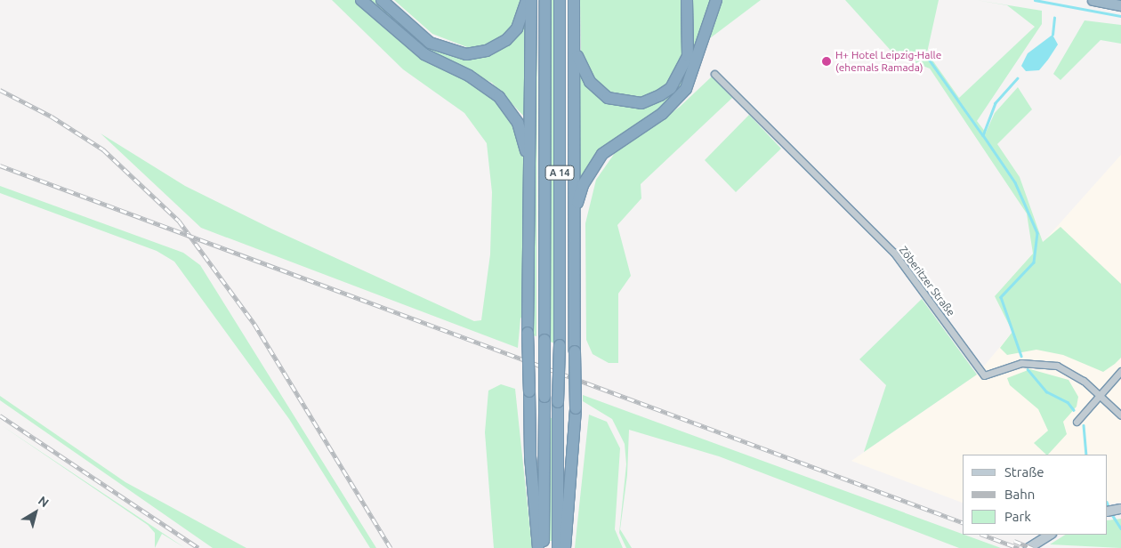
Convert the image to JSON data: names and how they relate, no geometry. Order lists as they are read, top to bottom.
{
  "streets": {
    "highway": ["A 14"],
    "street": ["Zöberitzer Straße"]
  },
  "places": ["H+ Hotel Leipzig-Halle (ehemals Ramada)"],
  "legend": ["Straße", "Bahn", "Park"],
  "north": "top right"
}
